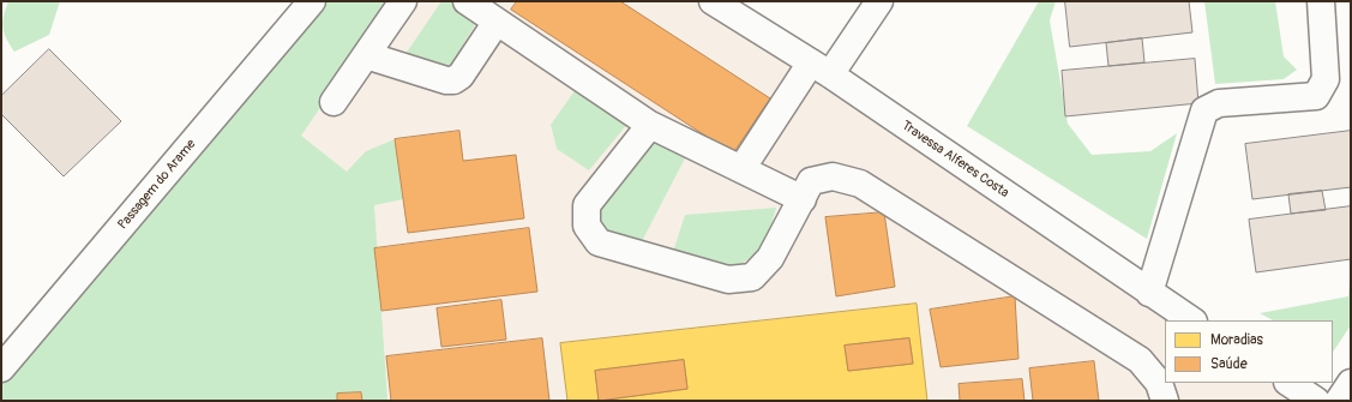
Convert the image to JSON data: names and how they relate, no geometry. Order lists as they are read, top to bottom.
{
  "streets": {
    "street": ["Travessa Alferes Costa", "Passagem do Arame"]
  },
  "legend": ["Moradias", "Saúde"]
}
